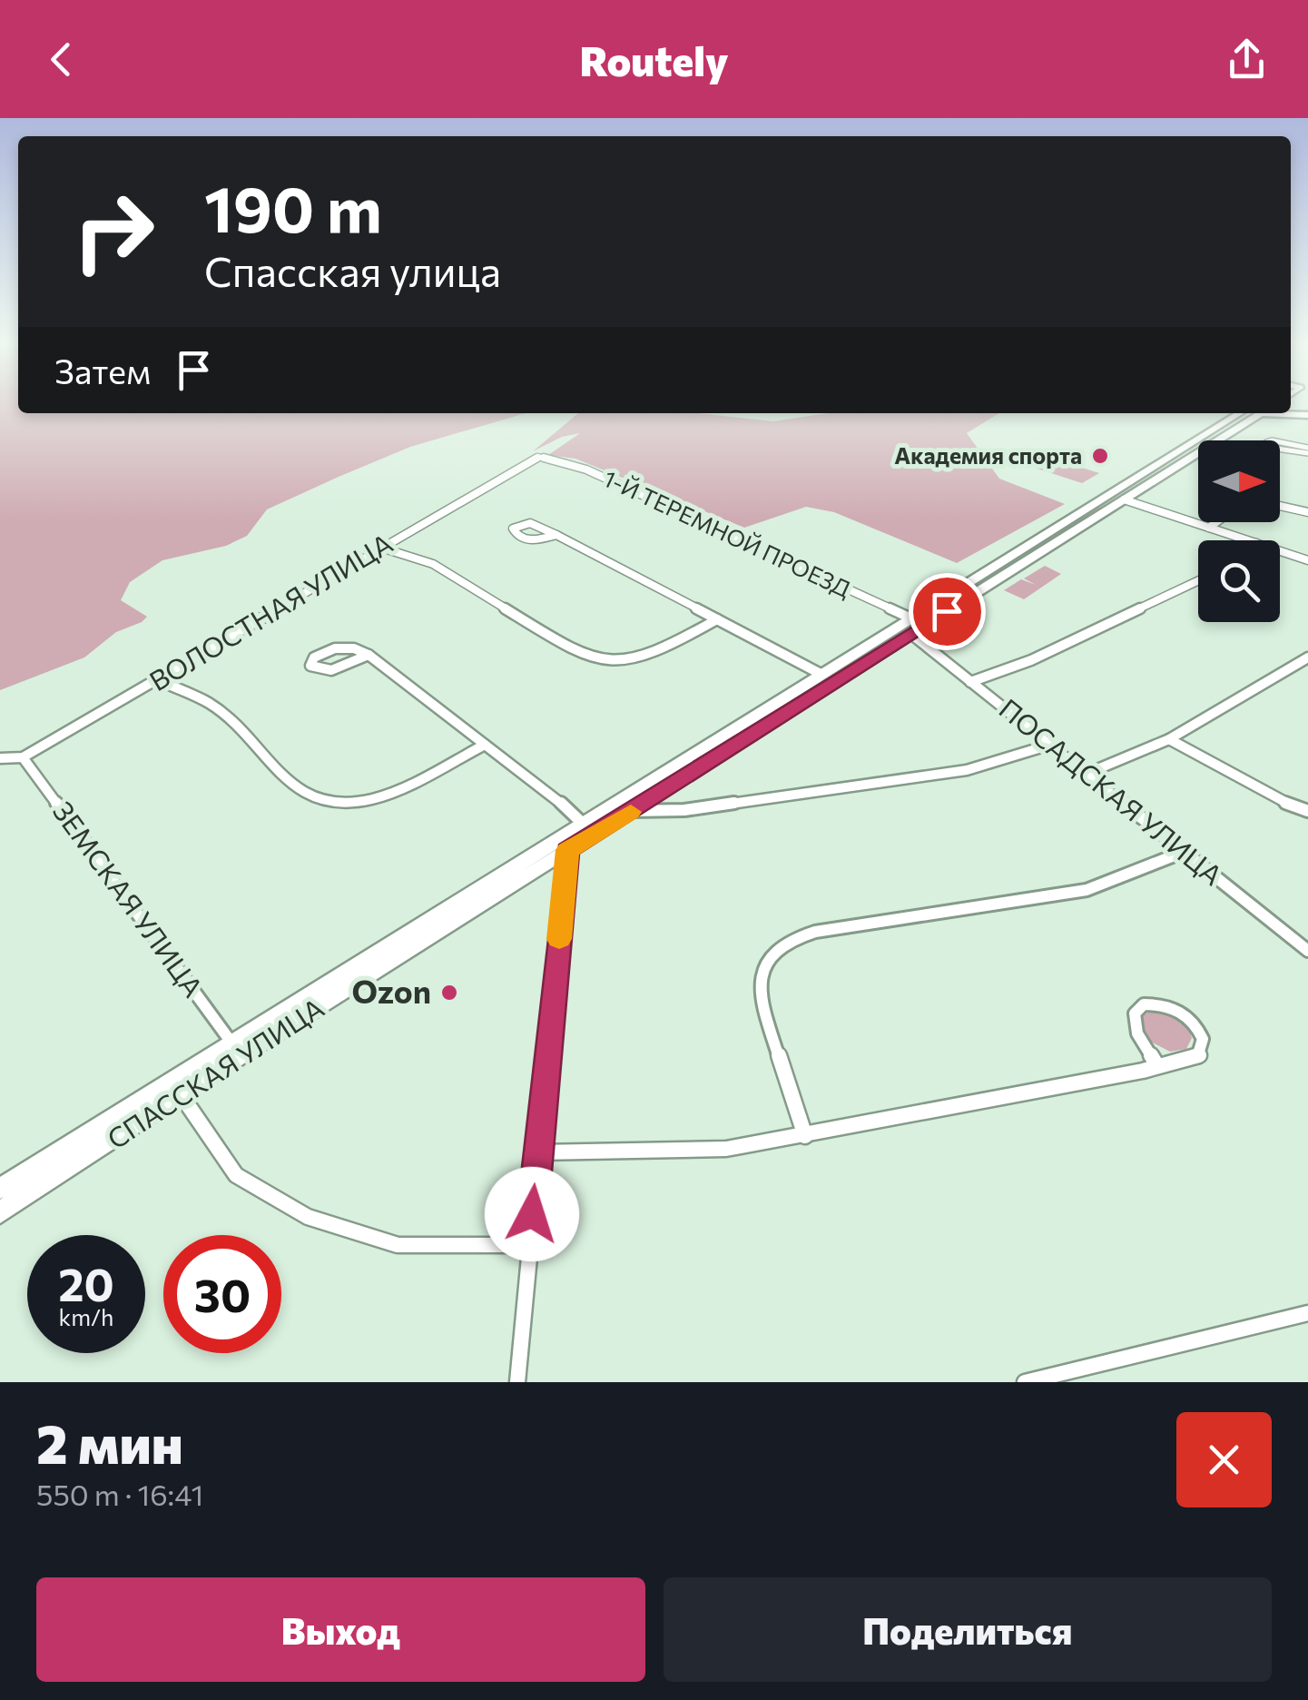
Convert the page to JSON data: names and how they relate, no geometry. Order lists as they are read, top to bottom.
{
  "streets": {
    "street": [
      "1-Й ТЕРЕМНОЙ ПРОЕЗД",
      "ВОЛОСТНАЯ УЛИЦА",
      "ПОСАДСКАЯ УЛИЦА",
      "ЗЕМСКАЯ УЛИЦА",
      "СПАССКАЯ УЛИЦА"
    ]
  },
  "crossings": [
    ["1-Й ТЕРЕМНОЙ ПРОЕЗД", "ВОЛОСТНАЯ УЛИЦА"],
    ["1-Й ТЕРЕМНОЙ ПРОЕЗД", "СПАССКАЯ УЛИЦА"],
    ["ВОЛОСТНАЯ УЛИЦА", "ЗЕМСКАЯ УЛИЦА"],
    ["ПОСАДСКАЯ УЛИЦА", "СПАССКАЯ УЛИЦА"],
    ["ЗЕМСКАЯ УЛИЦА", "СПАССКАЯ УЛИЦА"]
  ],
  "places": ["Академия спорта", "Ozon"],
  "north": "right",
  "page": {
    "header": "Routely",
    "turn": ["190 m", "Спасская улица"],
    "then": "Затем",
    "speed": "20 km/h",
    "limit": "30",
    "heading": ["2 мин", "550 m · 16:41"],
    "buttons": ["Выход", "Поделиться"]
  }
}
